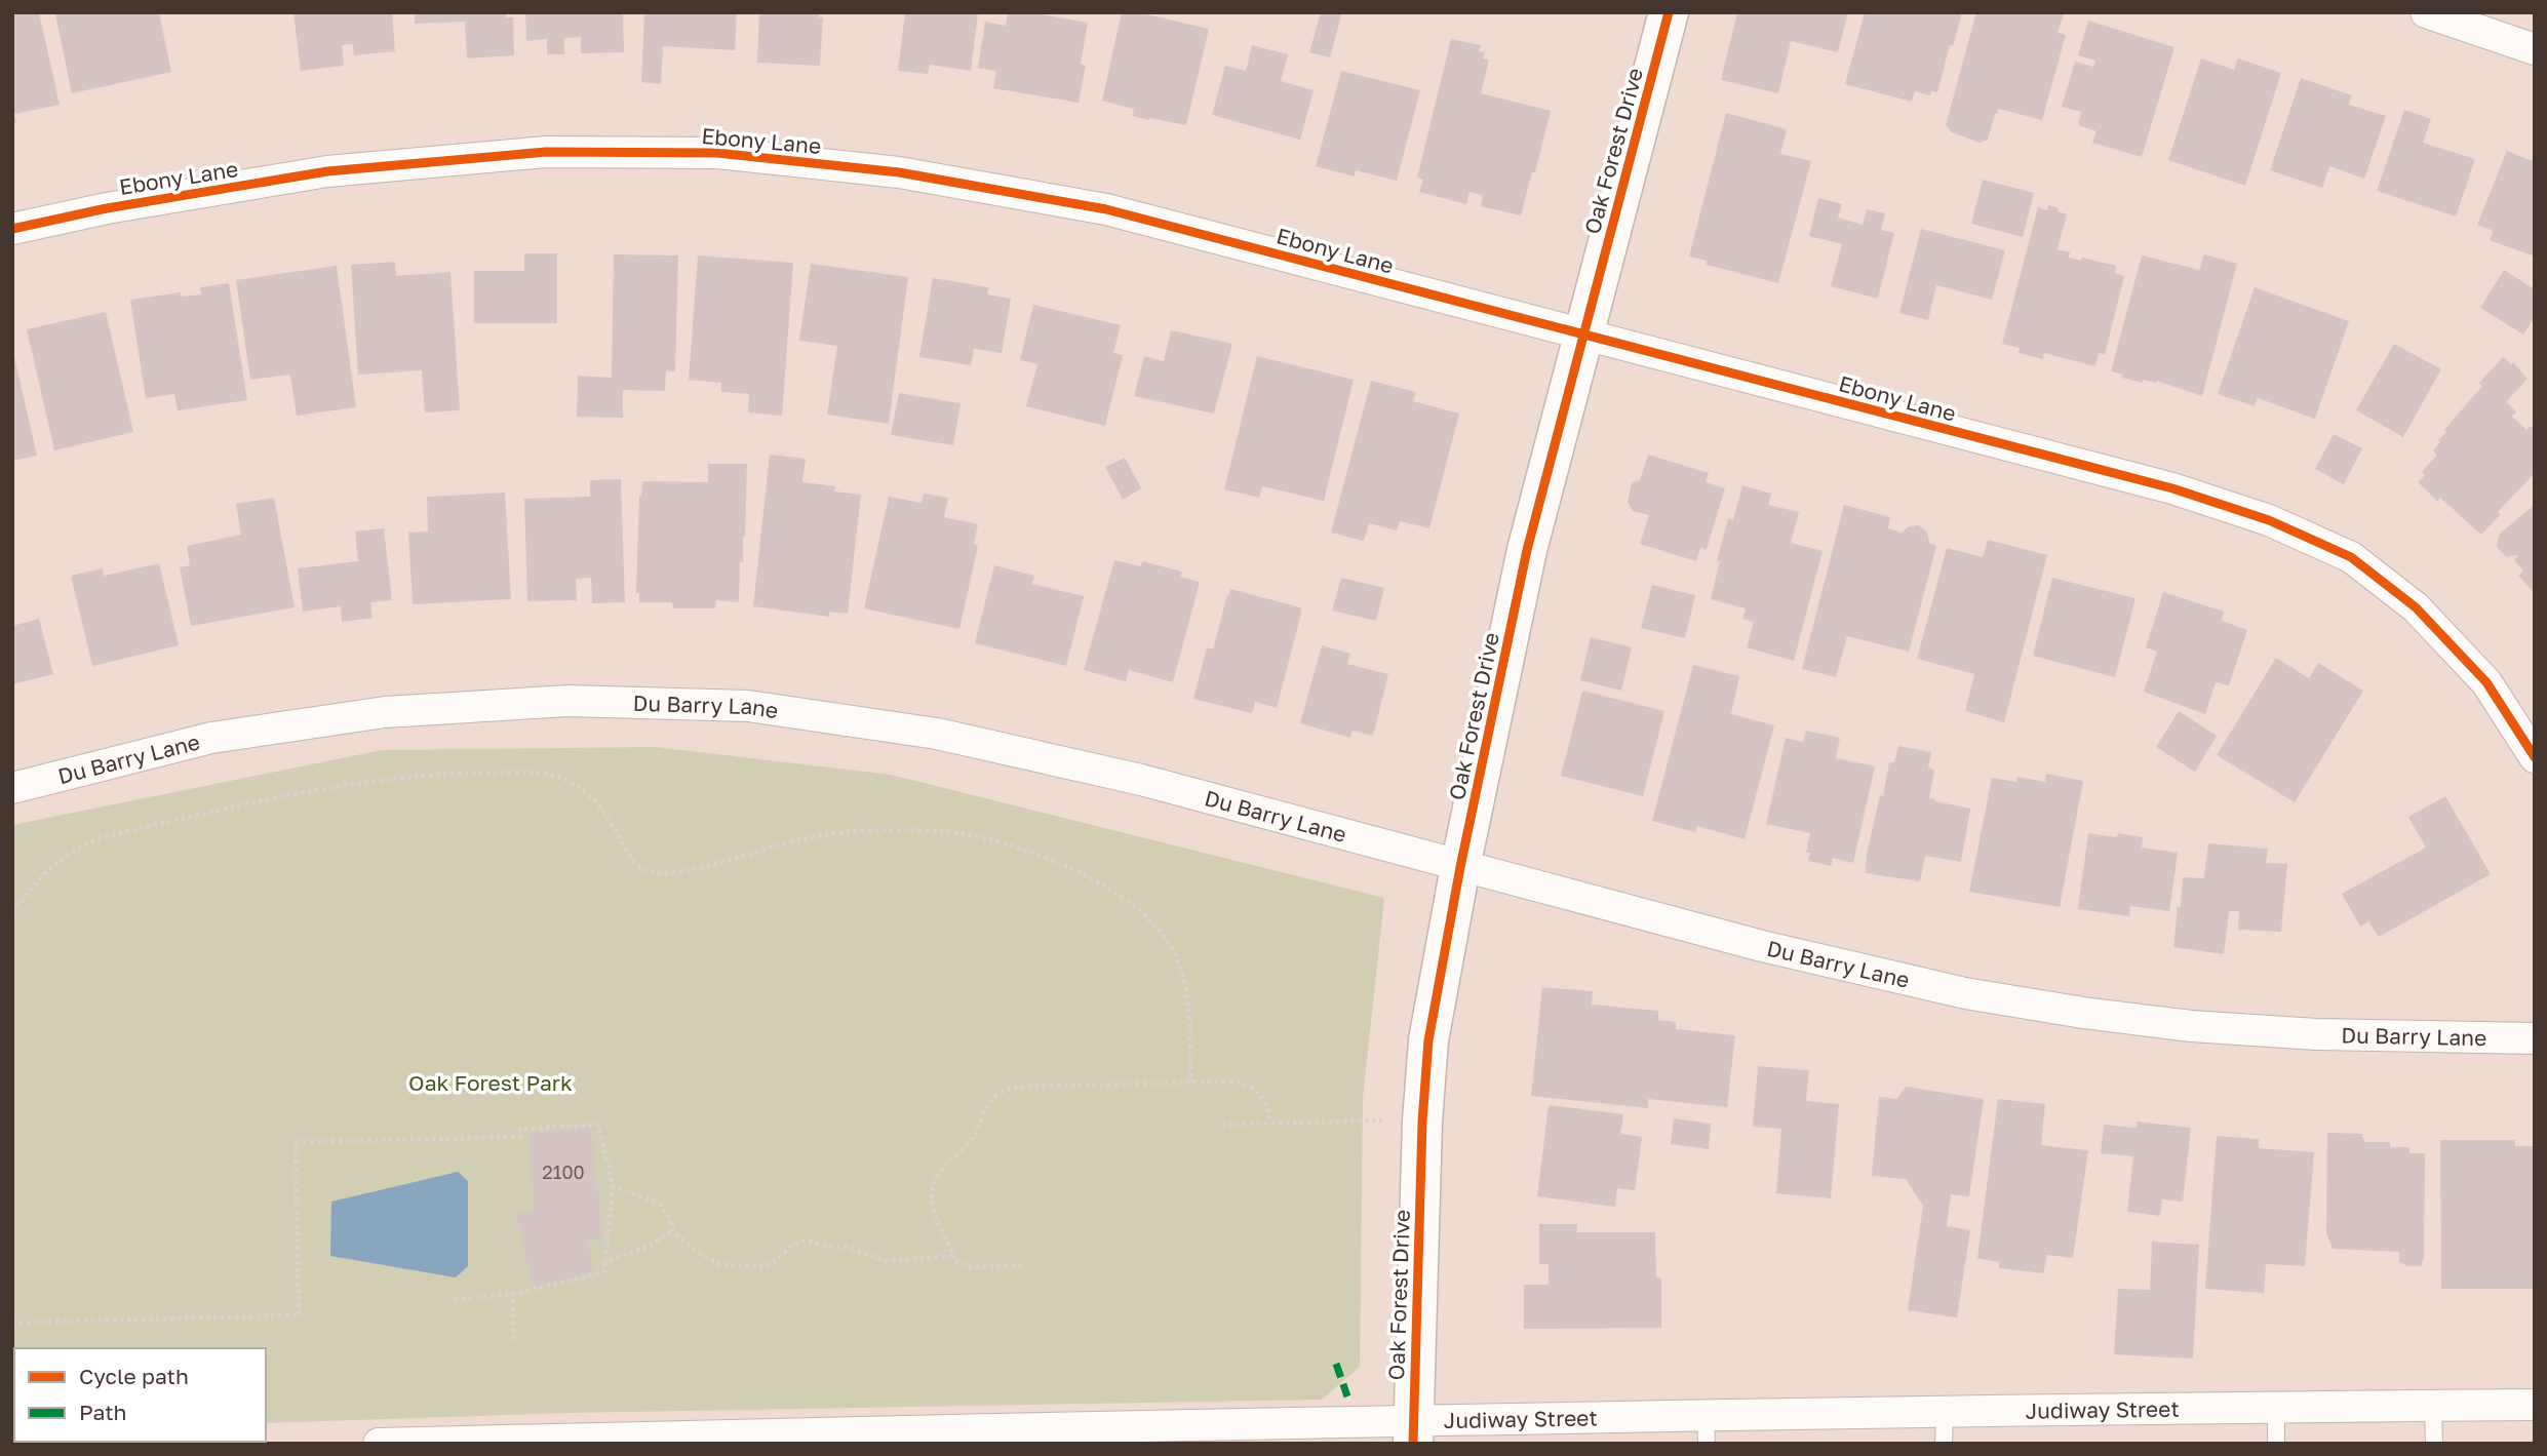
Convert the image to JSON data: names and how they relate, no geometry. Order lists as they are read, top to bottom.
{
  "streets": {
    "street": [
      "Ebony Lane",
      "Oak Forest Drive",
      "Du Barry Lane",
      "Judiway Street"
    ]
  },
  "crossings": [
    ["Ebony Lane", "Oak Forest Drive"],
    ["Oak Forest Drive", "Du Barry Lane"],
    ["Oak Forest Drive", "Judiway Street"]
  ],
  "parks": ["Oak Forest Park"],
  "house_numbers": ["2100"],
  "legend": ["Cycle path", "Path"]
}
